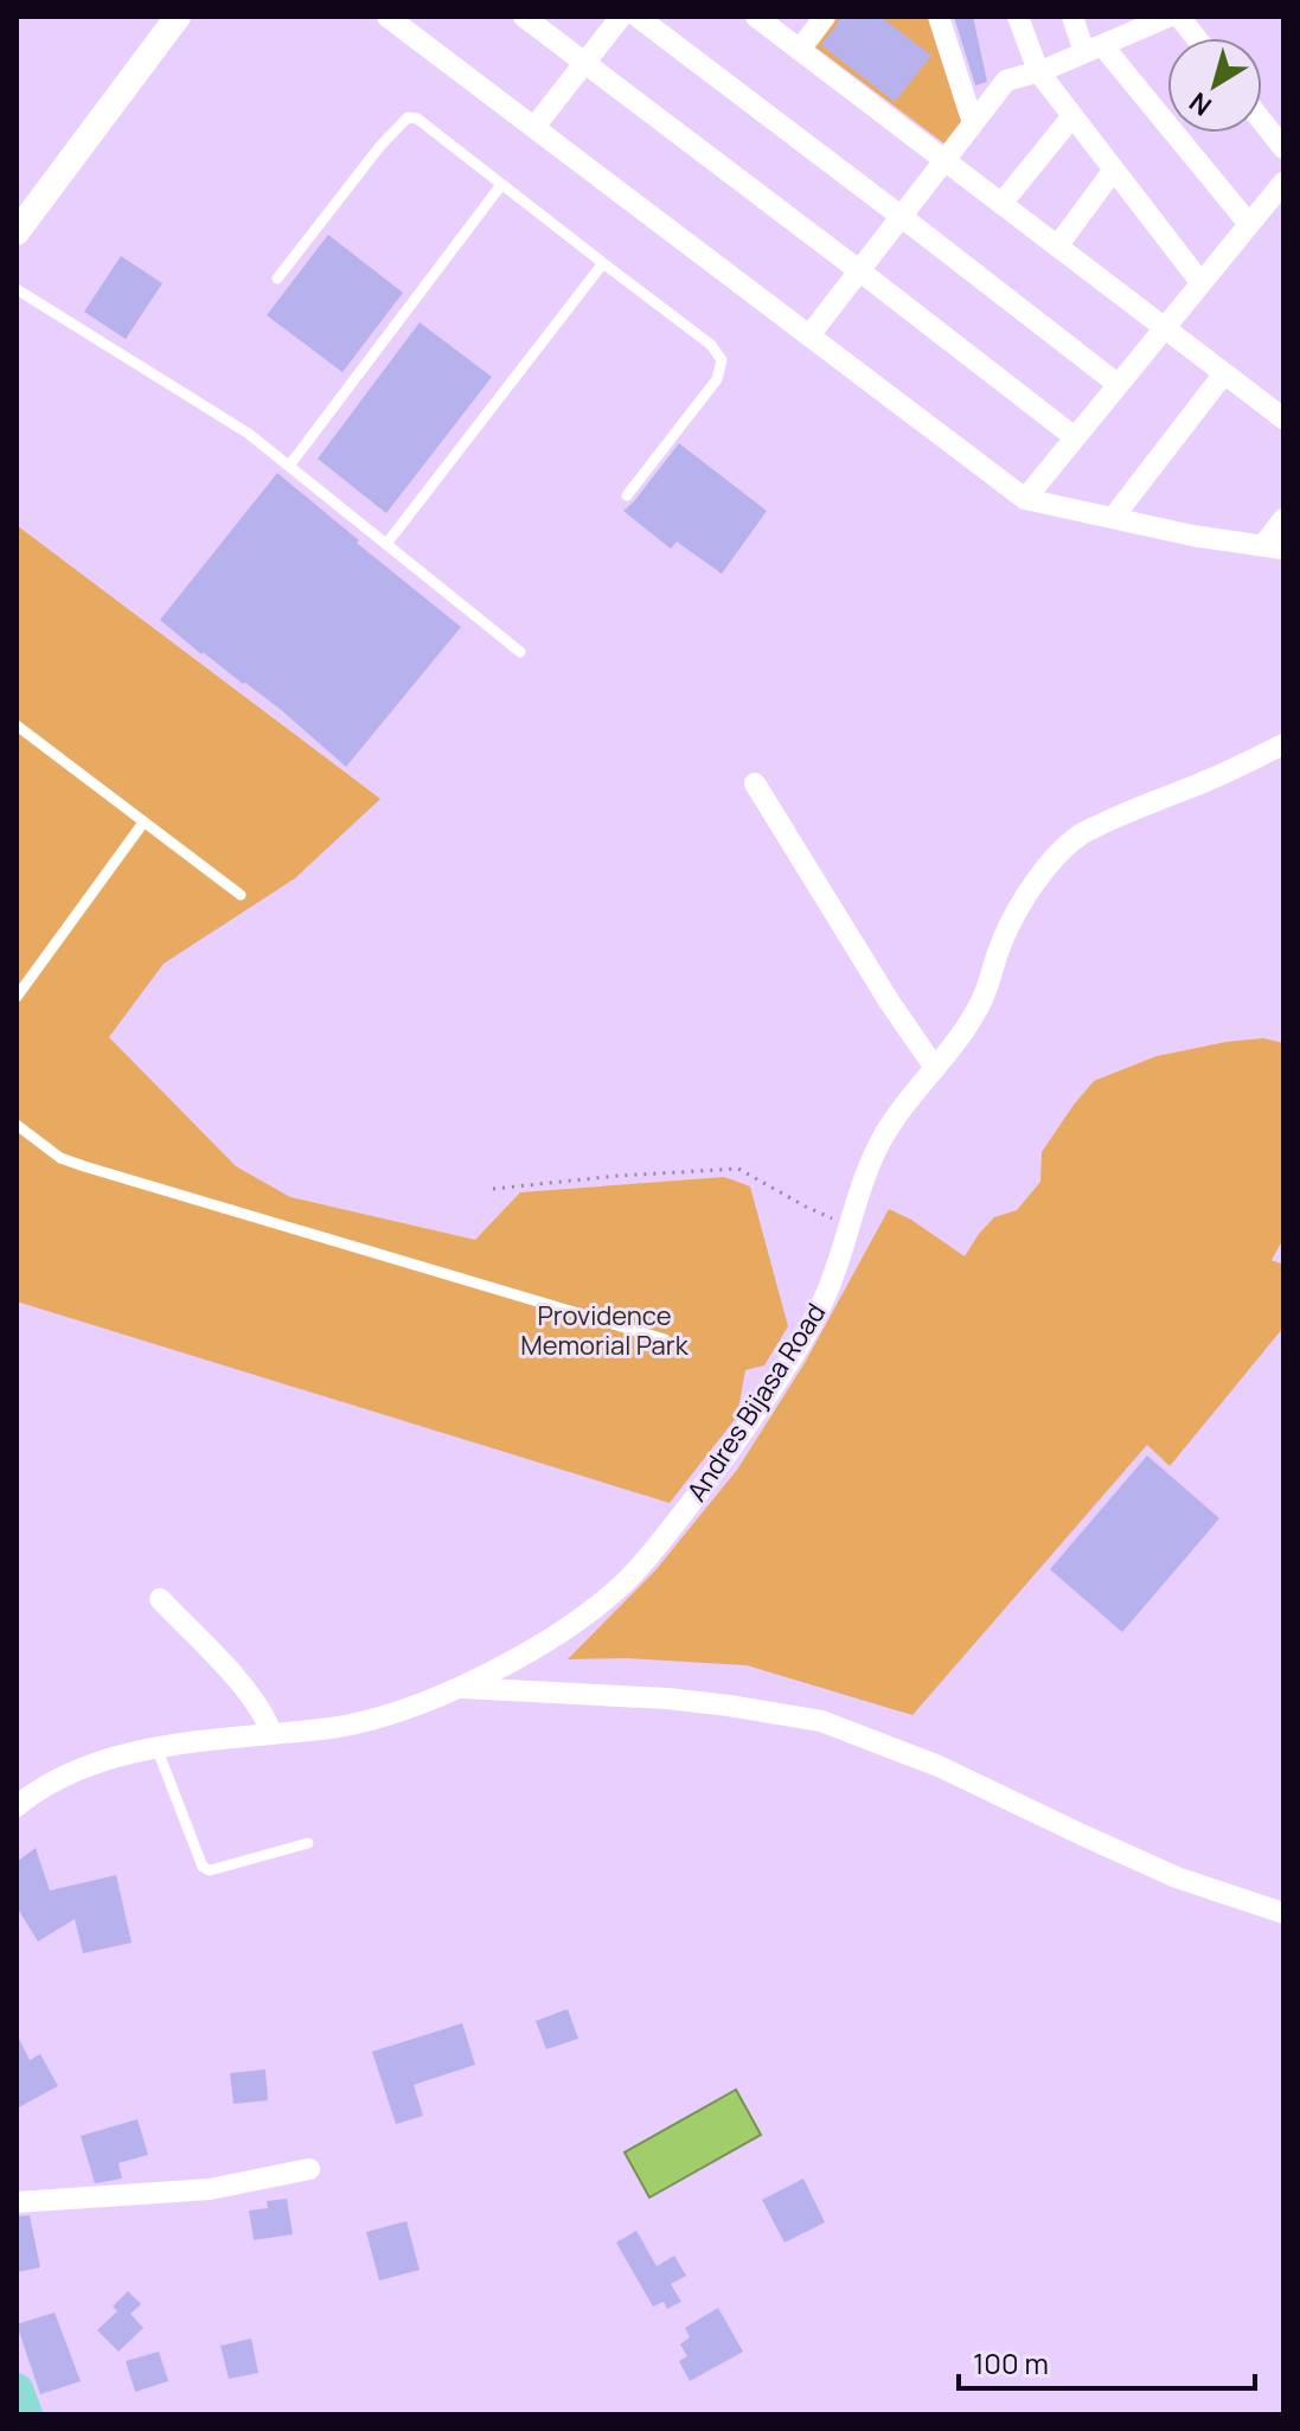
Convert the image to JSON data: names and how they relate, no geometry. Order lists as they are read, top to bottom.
{
  "streets": {
    "street": ["Andres Bijasa Road"]
  },
  "parks": ["Providence Memorial Park"],
  "scale_bar": "100 m",
  "north": "bottom left"
}
